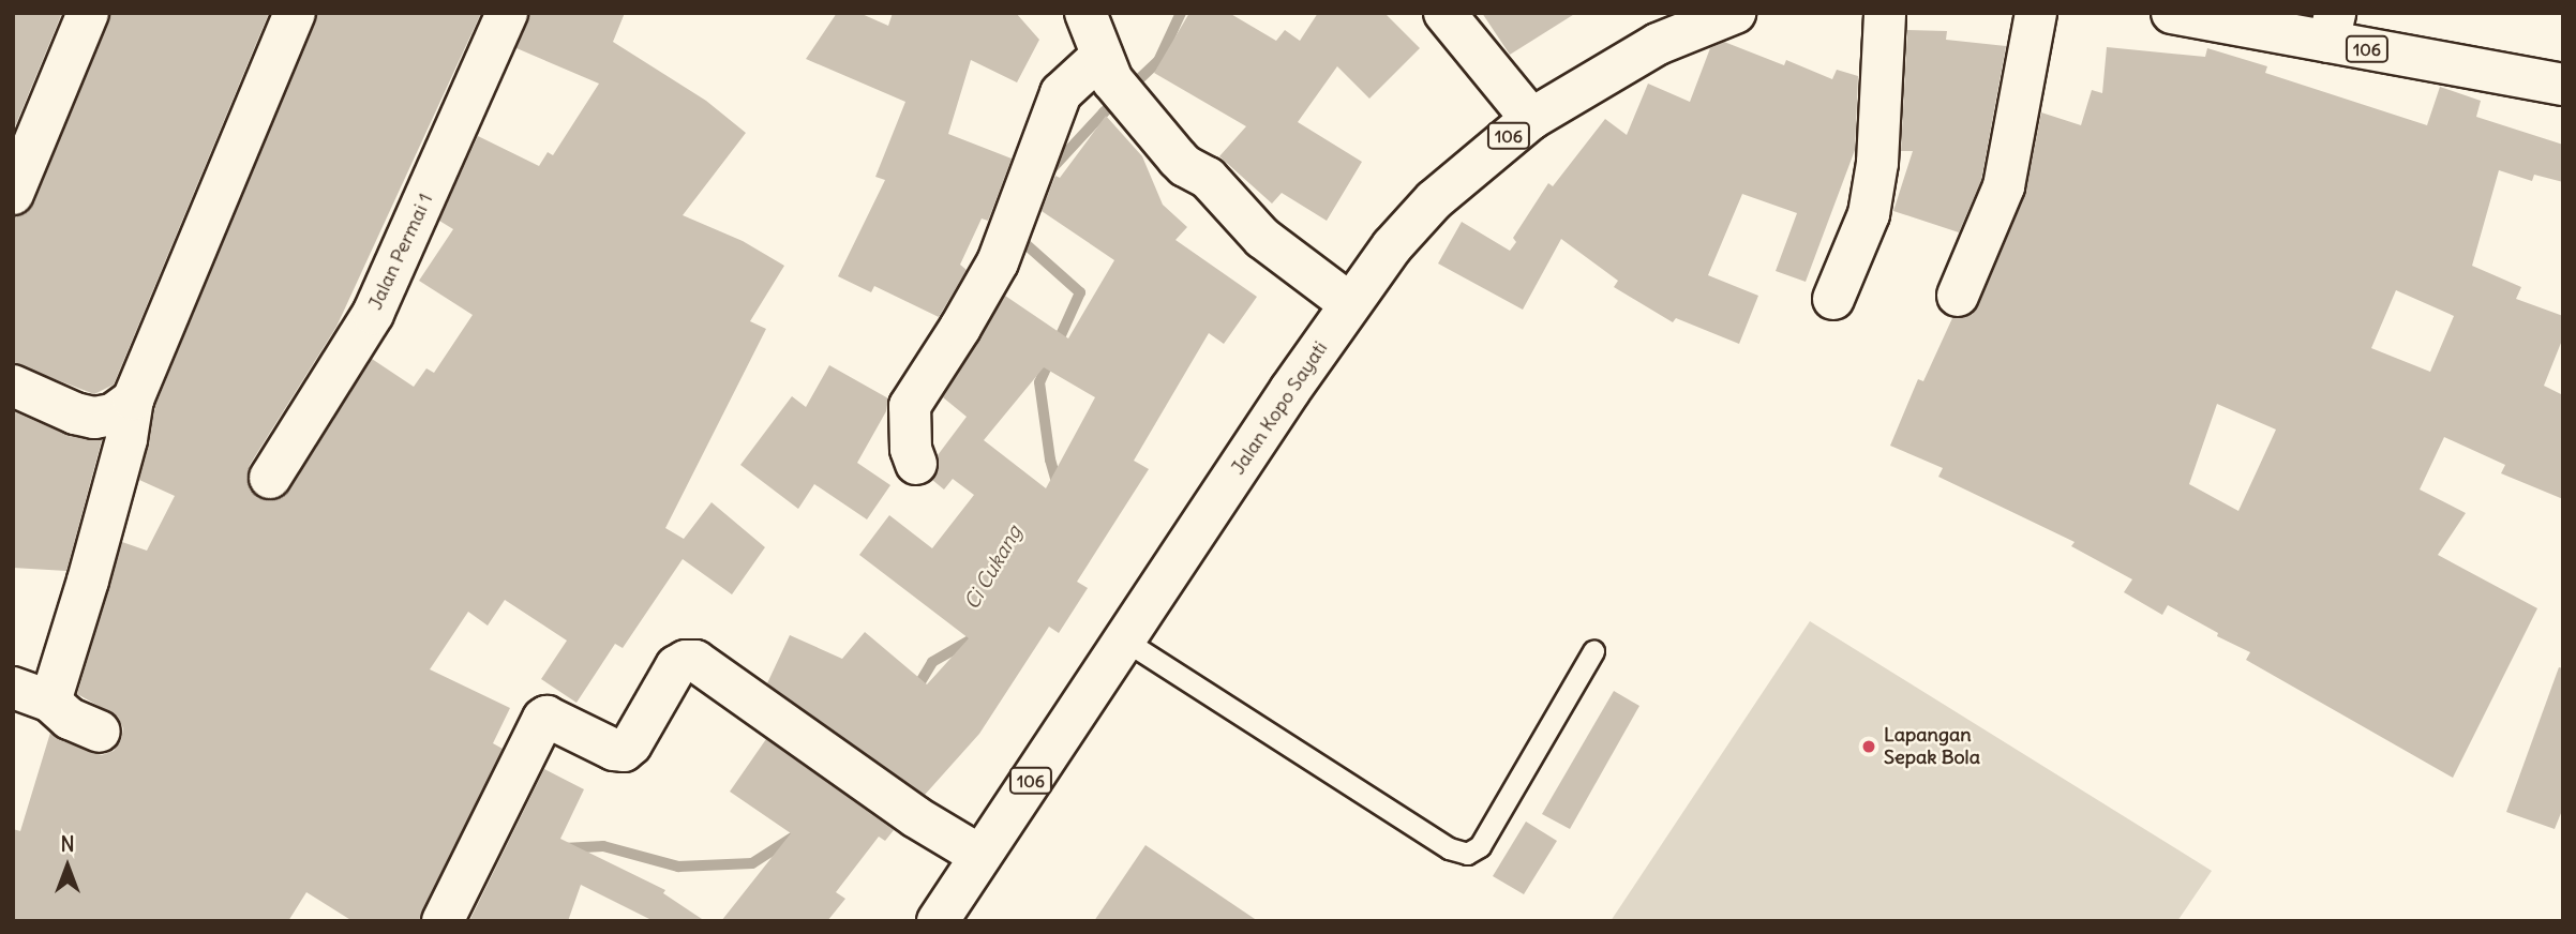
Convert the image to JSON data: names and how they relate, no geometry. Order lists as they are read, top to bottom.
{
  "streets": {
    "street": ["106", "Jalan Permai 1", "Jalan Kopo Sayati"]
  },
  "water": ["Ci Cukang"],
  "places": ["Lapangan Sepak Bola"],
  "north": "top"
}
